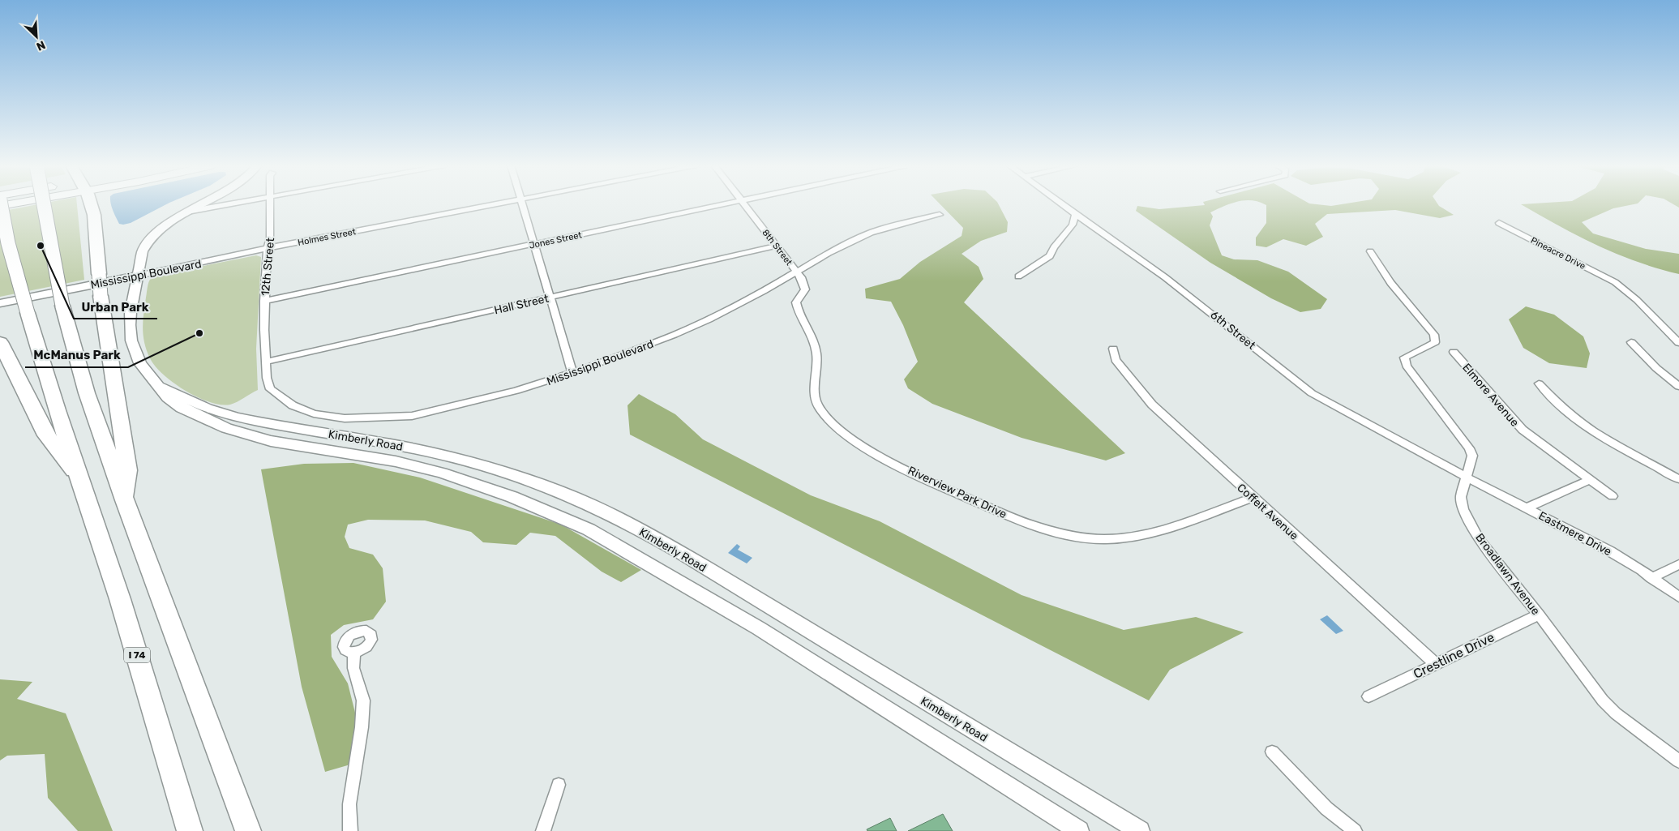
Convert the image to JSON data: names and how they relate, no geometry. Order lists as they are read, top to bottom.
{
  "streets": {
    "highway": ["I 74"],
    "main road": ["Mississippi Boulevard", "Kimberly Road"],
    "street": [
      "Holmes Street",
      "Jones Street",
      "8th Street",
      "Pineacre Drive",
      "12th Street",
      "Hall Street",
      "6th Street",
      "Elmore Avenue",
      "Riverview Park Drive",
      "Coffelt Avenue",
      "Eastmere Drive",
      "Broadlawn Avenue",
      "Crestline Drive"
    ]
  },
  "crossings": [
    ["Holmes Street", "12th Street"],
    ["Holmes Street", "Mississippi Boulevard"],
    ["Jones Street", "12th Street"],
    ["8th Street", "Mississippi Boulevard"],
    ["8th Street", "Hall Street"],
    ["8th Street", "Riverview Park Drive"],
    ["12th Street", "Mississippi Boulevard"],
    ["12th Street", "Hall Street"],
    ["Mississippi Boulevard", "Hall Street"],
    ["Mississippi Boulevard", "Kimberly Road"],
    ["Mississippi Boulevard", "Riverview Park Drive"],
    ["6th Street", "Eastmere Drive"],
    ["6th Street", "Broadlawn Avenue"],
    ["Riverview Park Drive", "Coffelt Avenue"],
    ["Coffelt Avenue", "Crestline Drive"],
    ["Eastmere Drive", "Broadlawn Avenue"],
    ["Broadlawn Avenue", "Crestline Drive"]
  ],
  "places": ["Urban Park", "McManus Park"],
  "north": "bottom right"
}
